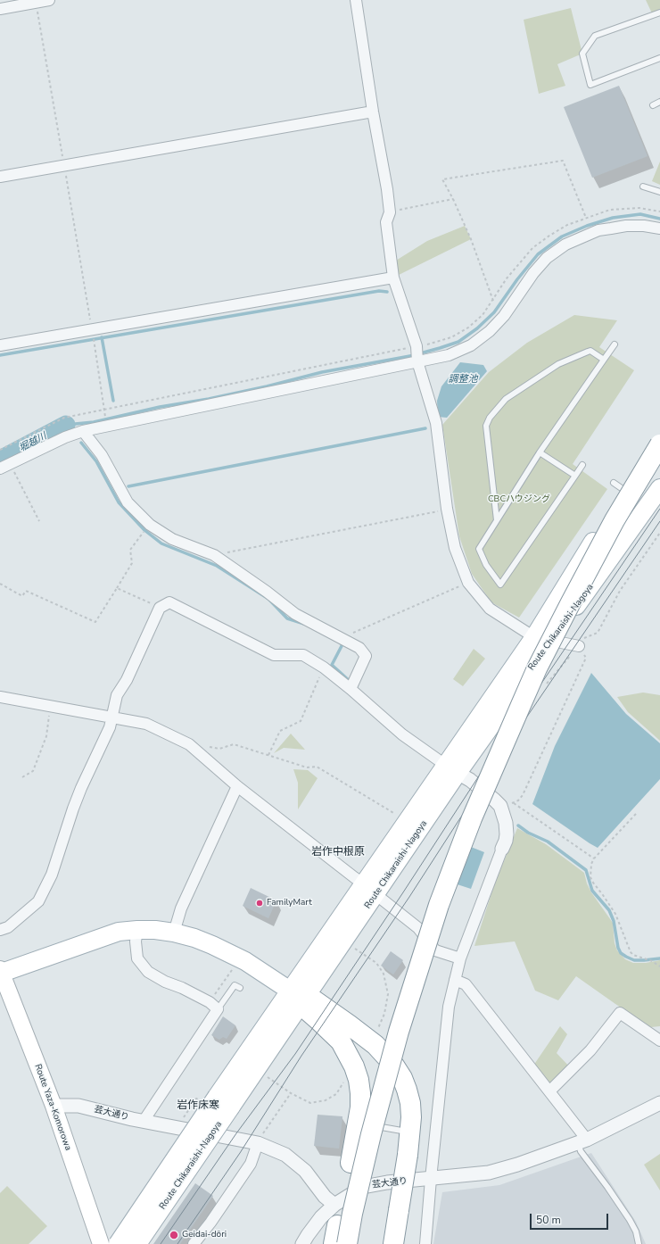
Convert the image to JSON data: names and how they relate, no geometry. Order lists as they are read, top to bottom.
{
  "streets": {
    "main road": ["Route Chikaraishi-Nagoya", "Route Yaza-Komorowa"],
    "street": ["芸大通り"]
  },
  "crossings": [
    ["Route Yaza-Komorowa", "芸大通り"]
  ],
  "districts": ["岩作中根原", "岩作床寒"],
  "water": ["調整池", "堀越川"],
  "parks": ["CBCハウジング"],
  "places": ["FamilyMart", "Geidai-dōri"],
  "scale_bar": "50 m"
}
